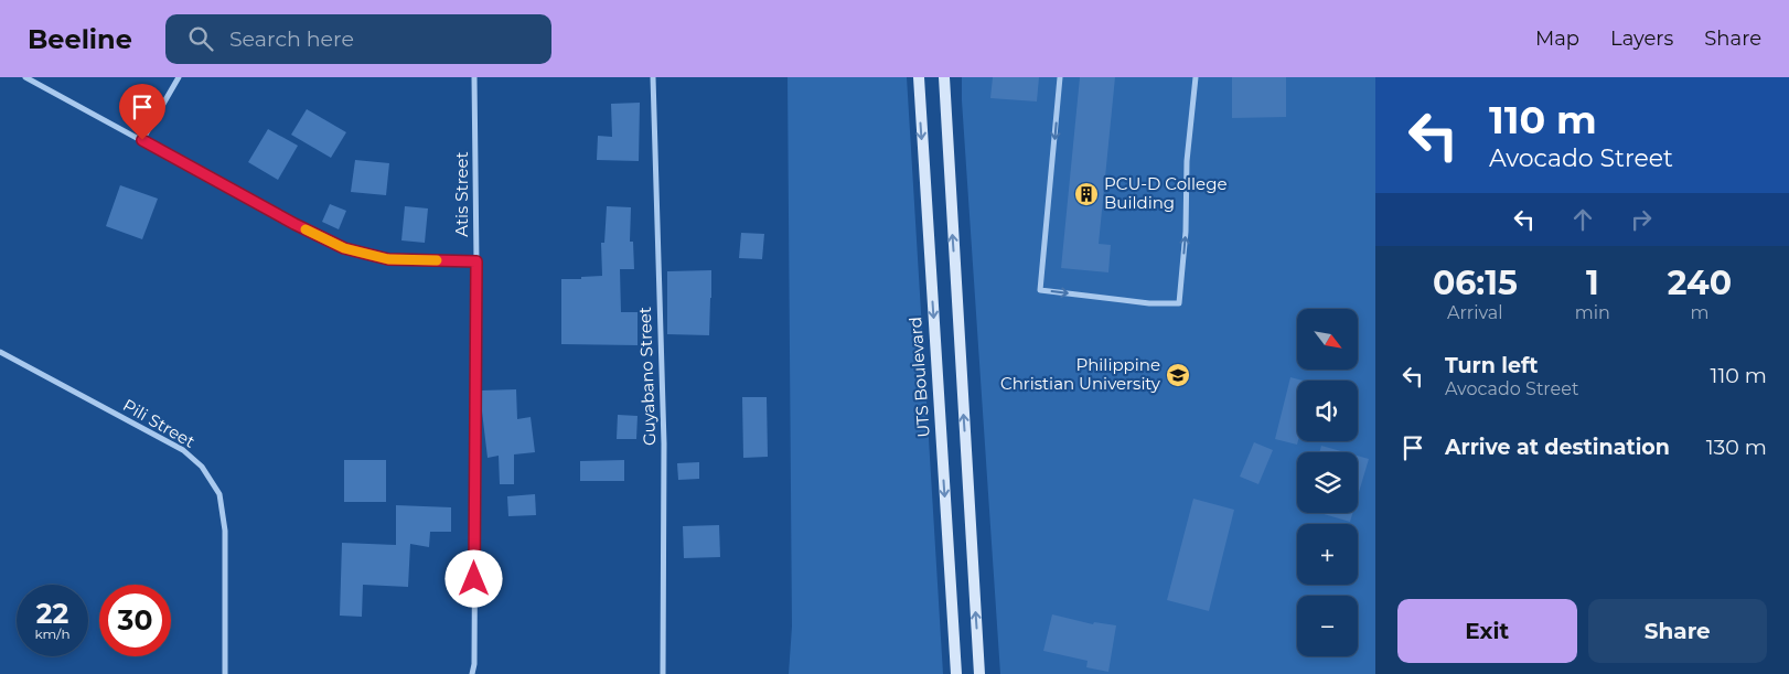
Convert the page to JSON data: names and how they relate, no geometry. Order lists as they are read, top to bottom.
{
  "streets": {
    "main road": ["UTS Boulevard"],
    "street": ["Atis Street", "Guyabano Street", "Pili Street"]
  },
  "places": {
    "building": ["PCU-D College Building"],
    "school or university": ["Philippine Christian University"]
  },
  "north": "bottom right",
  "page": {
    "header": "Beeline",
    "search": "Search here",
    "nav": ["Map", "Layers", "Share"],
    "turn": ["110 m", "Avocado Street"],
    "eta": [
      "06:15",
      "Arrival",
      "1",
      "min",
      "240",
      "m"
    ],
    "map_buttons": ["+", "−"],
    "list": [
      {
        "name": "Turn left",
        "note": "Avocado Street",
        "value": "110 m"
      },
      {
        "name": "Arrive at destination",
        "value": "130 m"
      }
    ],
    "speed": "22 km/h",
    "limit": "30",
    "buttons": ["Exit", "Share"]
  }
}
